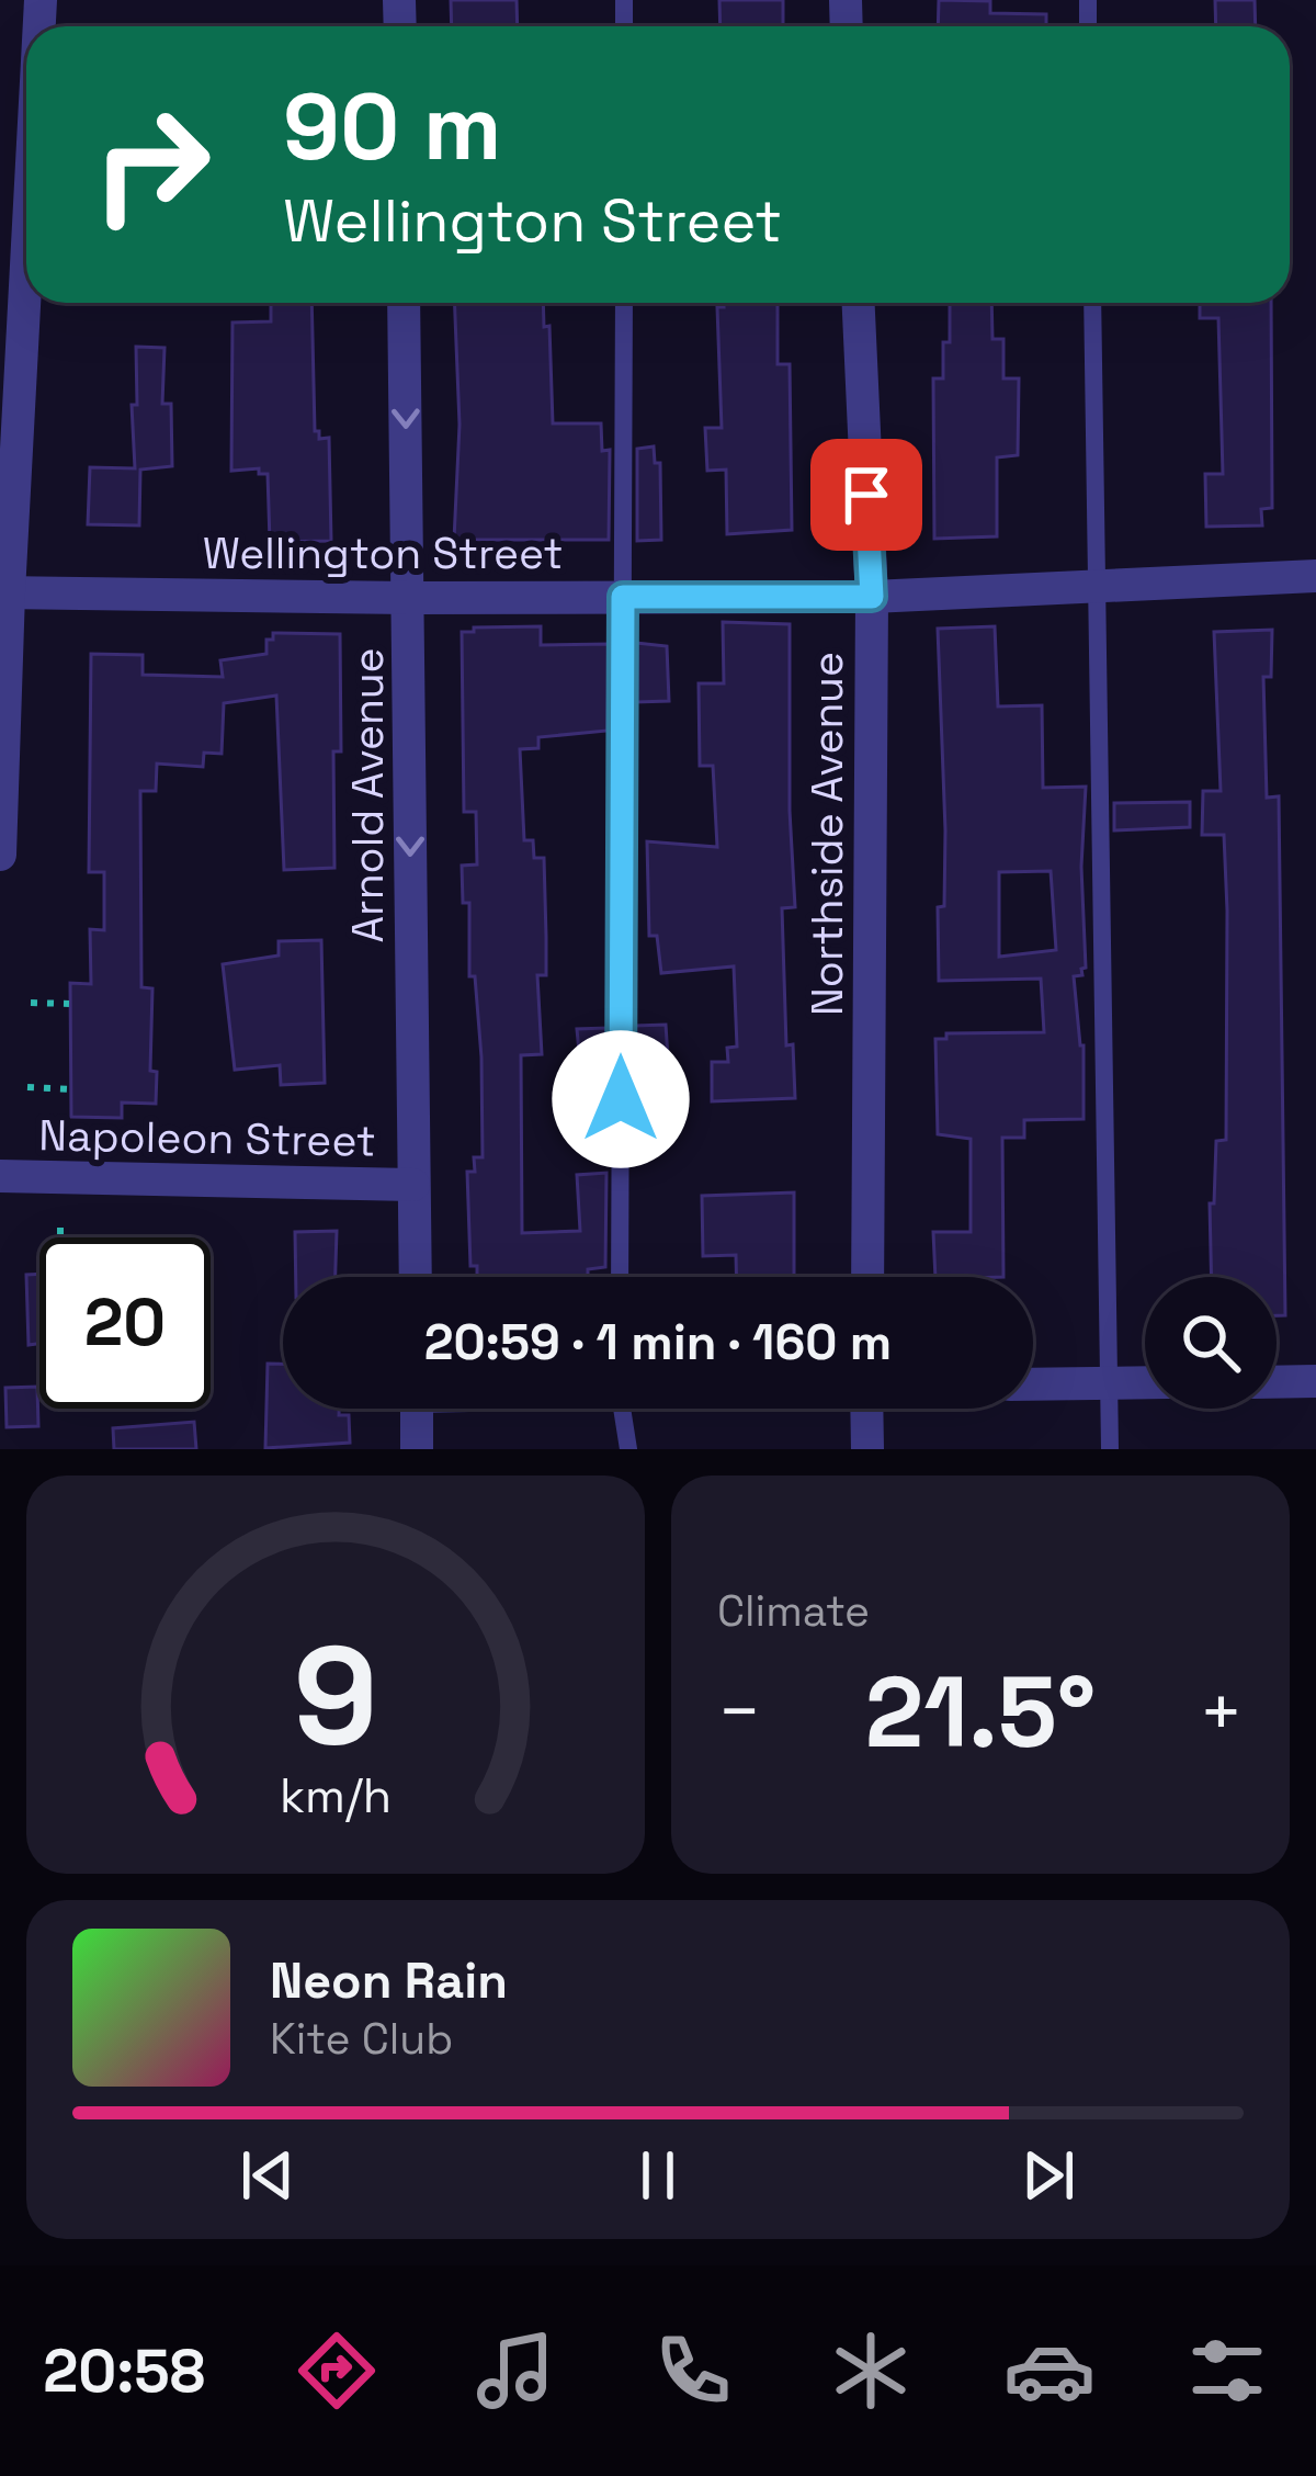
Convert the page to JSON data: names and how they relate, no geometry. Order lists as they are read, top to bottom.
{
  "streets": {
    "street": [
      "Wellington Street",
      "Arnold Avenue",
      "Northside Avenue",
      "Napoleon Street"
    ]
  },
  "crossings": [
    ["Wellington Street", "Arnold Avenue"],
    ["Wellington Street", "Northside Avenue"],
    ["Arnold Avenue", "Napoleon Street"]
  ],
  "one_way": ["Arnold Avenue"],
  "page": {
    "turn": ["90 m", "Wellington Street"],
    "limit": "20",
    "trip": "20:59 · 1 min · 160 m",
    "tile": "Climate",
    "heat": ["−", "21.5°", "+"],
    "song": ["Neon Rain", "Kite Club"],
    "tabs": "20:58",
    "gauge": ["9", "km/h"]
  }
}
